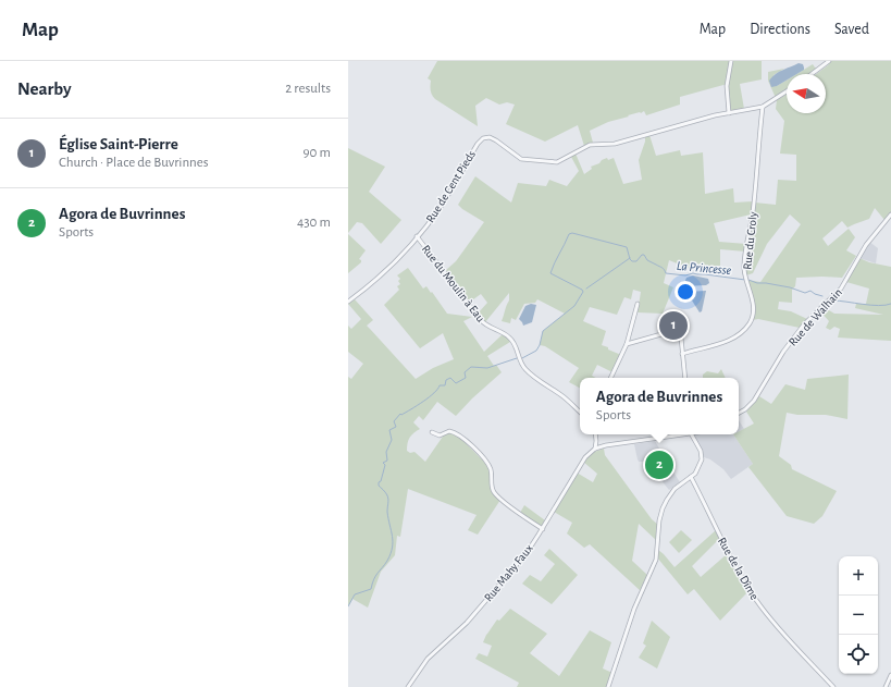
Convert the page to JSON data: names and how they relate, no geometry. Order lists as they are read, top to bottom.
{
  "streets": {
    "street": [
      "Rue de Cent Pieds",
      "Rue du Croly",
      "Rue du Moulin à Eau",
      "Rue de Walhain",
      "Rue de la Dîme",
      "Rue Mahy Faux"
    ]
  },
  "crossings": [
    ["Rue de Cent Pieds", "Rue du Croly"],
    ["Rue de Cent Pieds", "Rue du Moulin à Eau"]
  ],
  "water": ["La Princesse"],
  "north": "left",
  "page": {
    "header": "Map",
    "nav": ["Map", "Directions", "Saved"],
    "heading": ["Nearby", "2 results"],
    "list": [
      {
        "mark": "1",
        "name": "Église Saint-Pierre",
        "note": "Church · Place de Buvrinnes",
        "value": "90 m"
      },
      {
        "mark": "2",
        "name": "Agora de Buvrinnes",
        "note": "Sports",
        "value": "430 m"
      }
    ],
    "pins": ["1", "2"],
    "popup": ["Agora de Buvrinnes", "Sports"],
    "map_buttons": ["+", "−"]
  }
}
